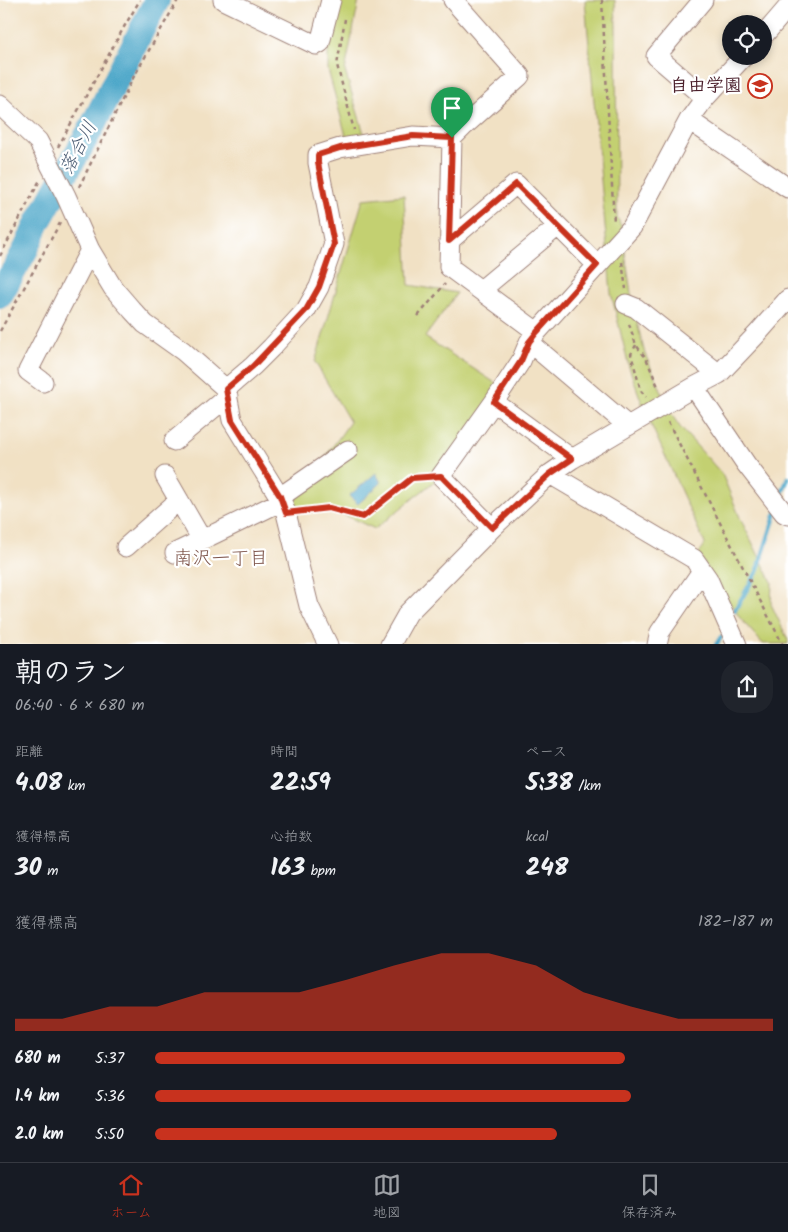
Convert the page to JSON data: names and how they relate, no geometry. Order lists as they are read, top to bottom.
{
  "districts": ["南沢一丁目"],
  "water": ["落合川"],
  "places": {
    "school or university": ["自由学園"]
  },
  "page": {
    "heading": ["朝のラン", "06:40 · 6 × 680 m"],
    "stats": [
      ["距離", "4.08 km"],
      ["時間", "22:59"],
      ["ペース", "5:38 /km"],
      ["獲得標高", "30 m"],
      ["心拍数", "163 bpm"],
      ["kcal", "248"]
    ],
    "chart": ["獲得標高", "182–187 m"],
    "list": [
      {
        "name": "680 m",
        "note": "5:37"
      },
      {
        "name": "1.4 km",
        "note": "5:36"
      },
      {
        "name": "2.0 km",
        "note": "5:50"
      }
    ],
    "tabs": ["ホーム", "地図", "保存済み"]
  }
}
